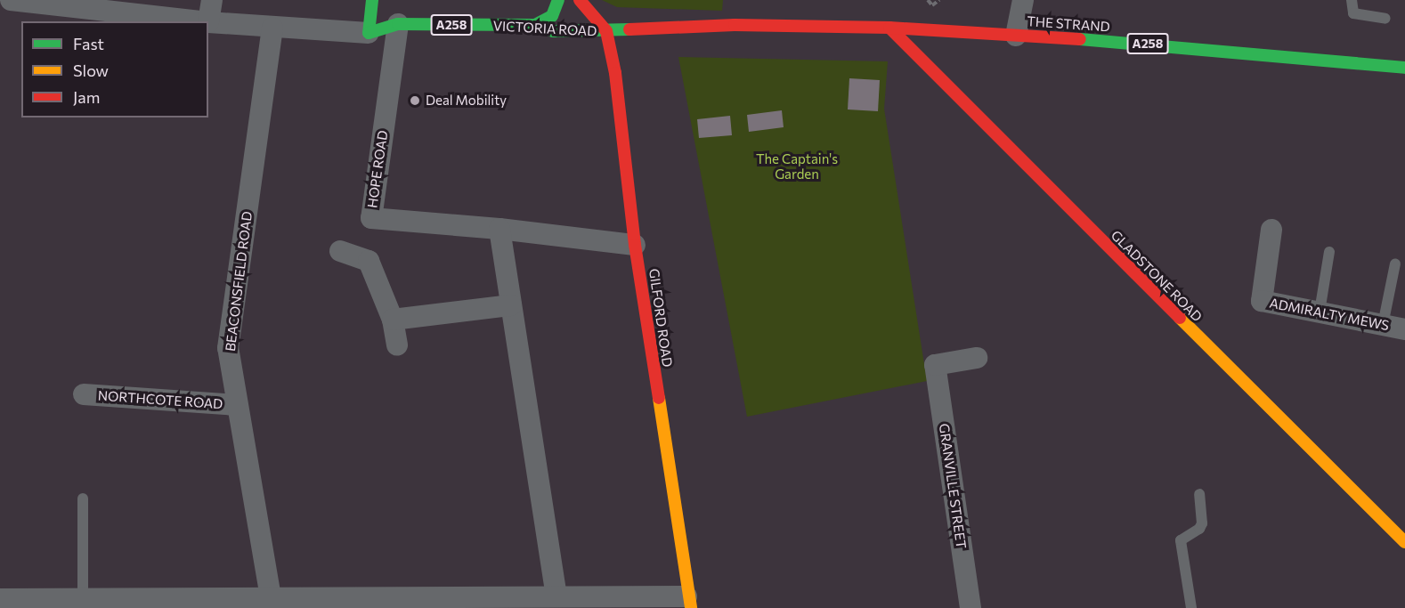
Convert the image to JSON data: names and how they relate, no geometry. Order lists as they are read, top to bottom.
{
  "streets": {
    "street": [
      "THE STRAND",
      "A258",
      "VICTORIA ROAD",
      "HOPE ROAD",
      "GLADSTONE ROAD",
      "BEACONSFIELD ROAD",
      "ADMIRALTY MEWS",
      "GILFORD ROAD",
      "NORTHCOTE ROAD",
      "GRANVILLE STREET"
    ]
  },
  "crossings": [
    ["THE STRAND", "VICTORIA ROAD"],
    ["THE STRAND", "GLADSTONE ROAD"],
    ["VICTORIA ROAD", "HOPE ROAD"],
    ["VICTORIA ROAD", "GLADSTONE ROAD"],
    ["VICTORIA ROAD", "BEACONSFIELD ROAD"],
    ["VICTORIA ROAD", "GILFORD ROAD"],
    ["HOPE ROAD", "GILFORD ROAD"],
    ["BEACONSFIELD ROAD", "NORTHCOTE ROAD"]
  ],
  "parks": ["The Captain's Garden"],
  "places": ["Deal Mobility"],
  "legend": ["Fast", "Slow", "Jam"]
}
